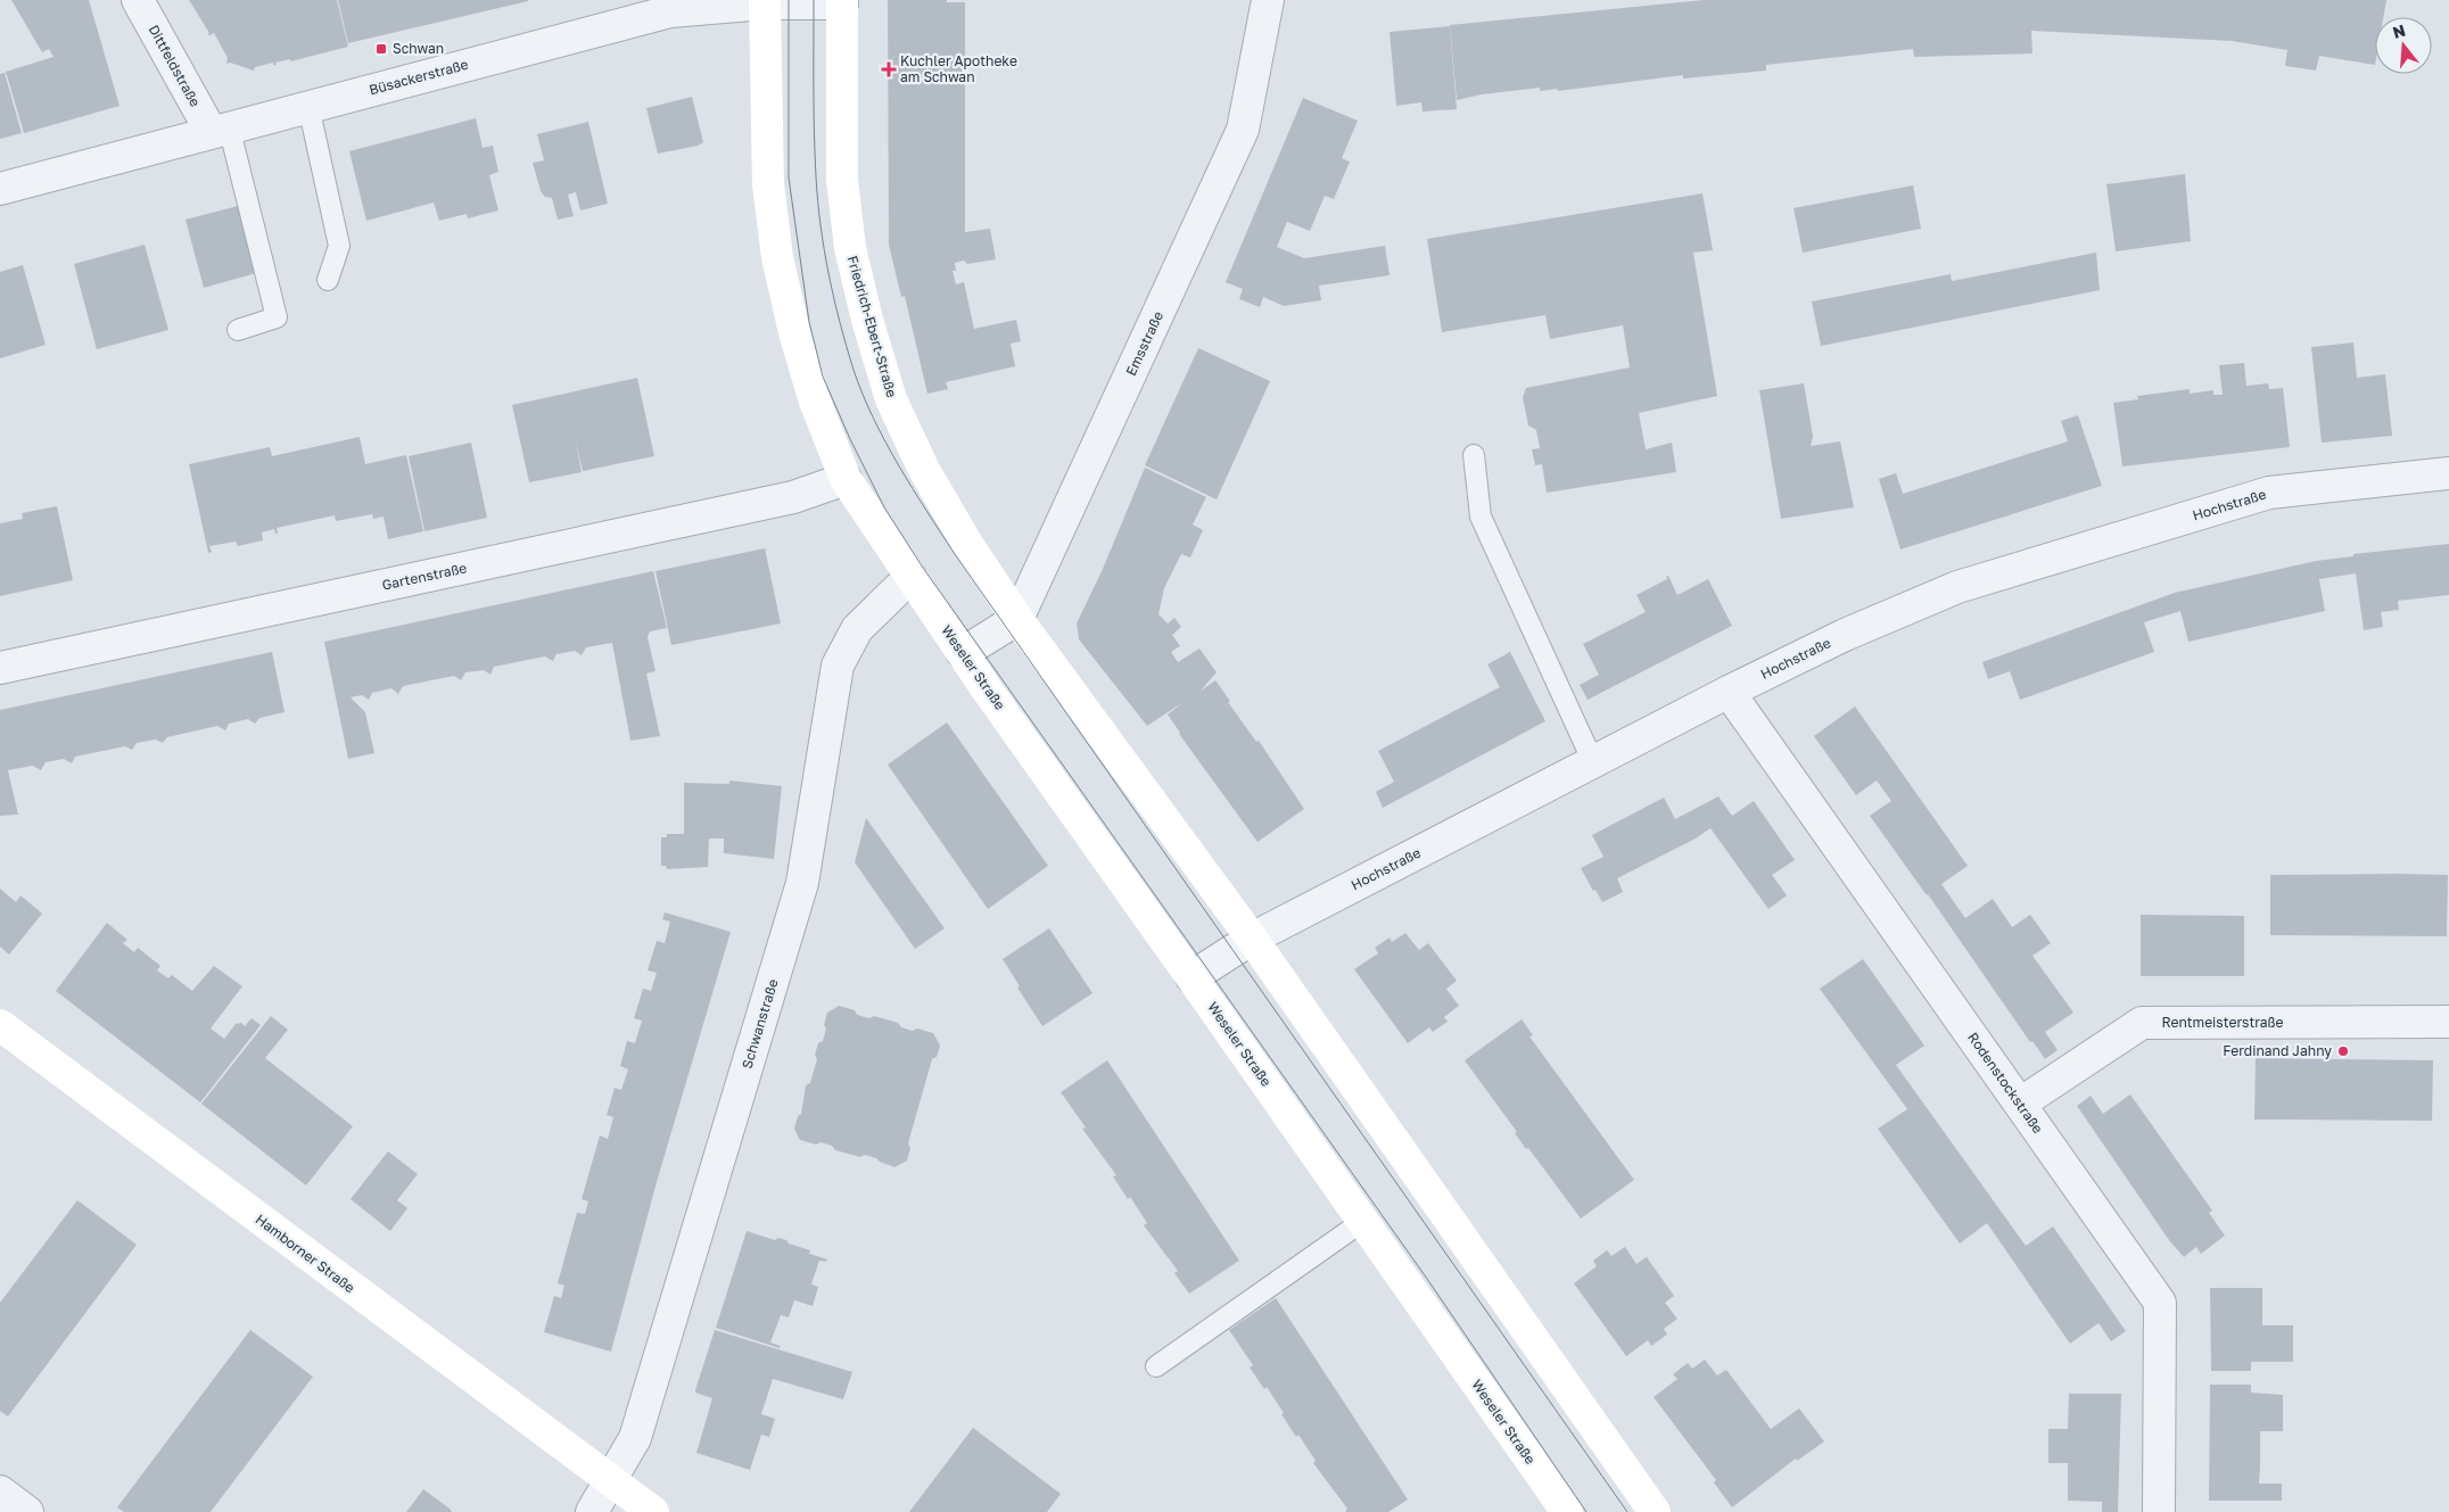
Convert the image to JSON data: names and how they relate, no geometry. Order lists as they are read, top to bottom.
{
  "streets": {
    "main road": ["Friedrich-Ebert-Straße", "Weseler Straße", "Hamborner Straße"],
    "street": [
      "Dittfeldstraße",
      "Büsackerstraße",
      "Emsstraße",
      "Hochstraße",
      "Gartenstraße",
      "Rentmeisterstraße",
      "Schwanstraße",
      "Rodenstockstraße"
    ]
  },
  "crossings": [
    ["Dittfeldstraße", "Büsackerstraße"],
    ["Büsackerstraße", "Friedrich-Ebert-Straße"],
    ["Friedrich-Ebert-Straße", "Emsstraße"],
    ["Hochstraße", "Weseler Straße"],
    ["Hochstraße", "Rodenstockstraße"],
    ["Weseler Straße", "Schwanstraße"],
    ["Rentmeisterstraße", "Rodenstockstraße"],
    ["Schwanstraße", "Hamborner Straße"]
  ],
  "places": {
    "transit": ["Schwan"],
    "health": ["Kuchler Apotheke am Schwan"],
    "other": ["Ferdinand Jahny"]
  },
  "north": "top"
}
